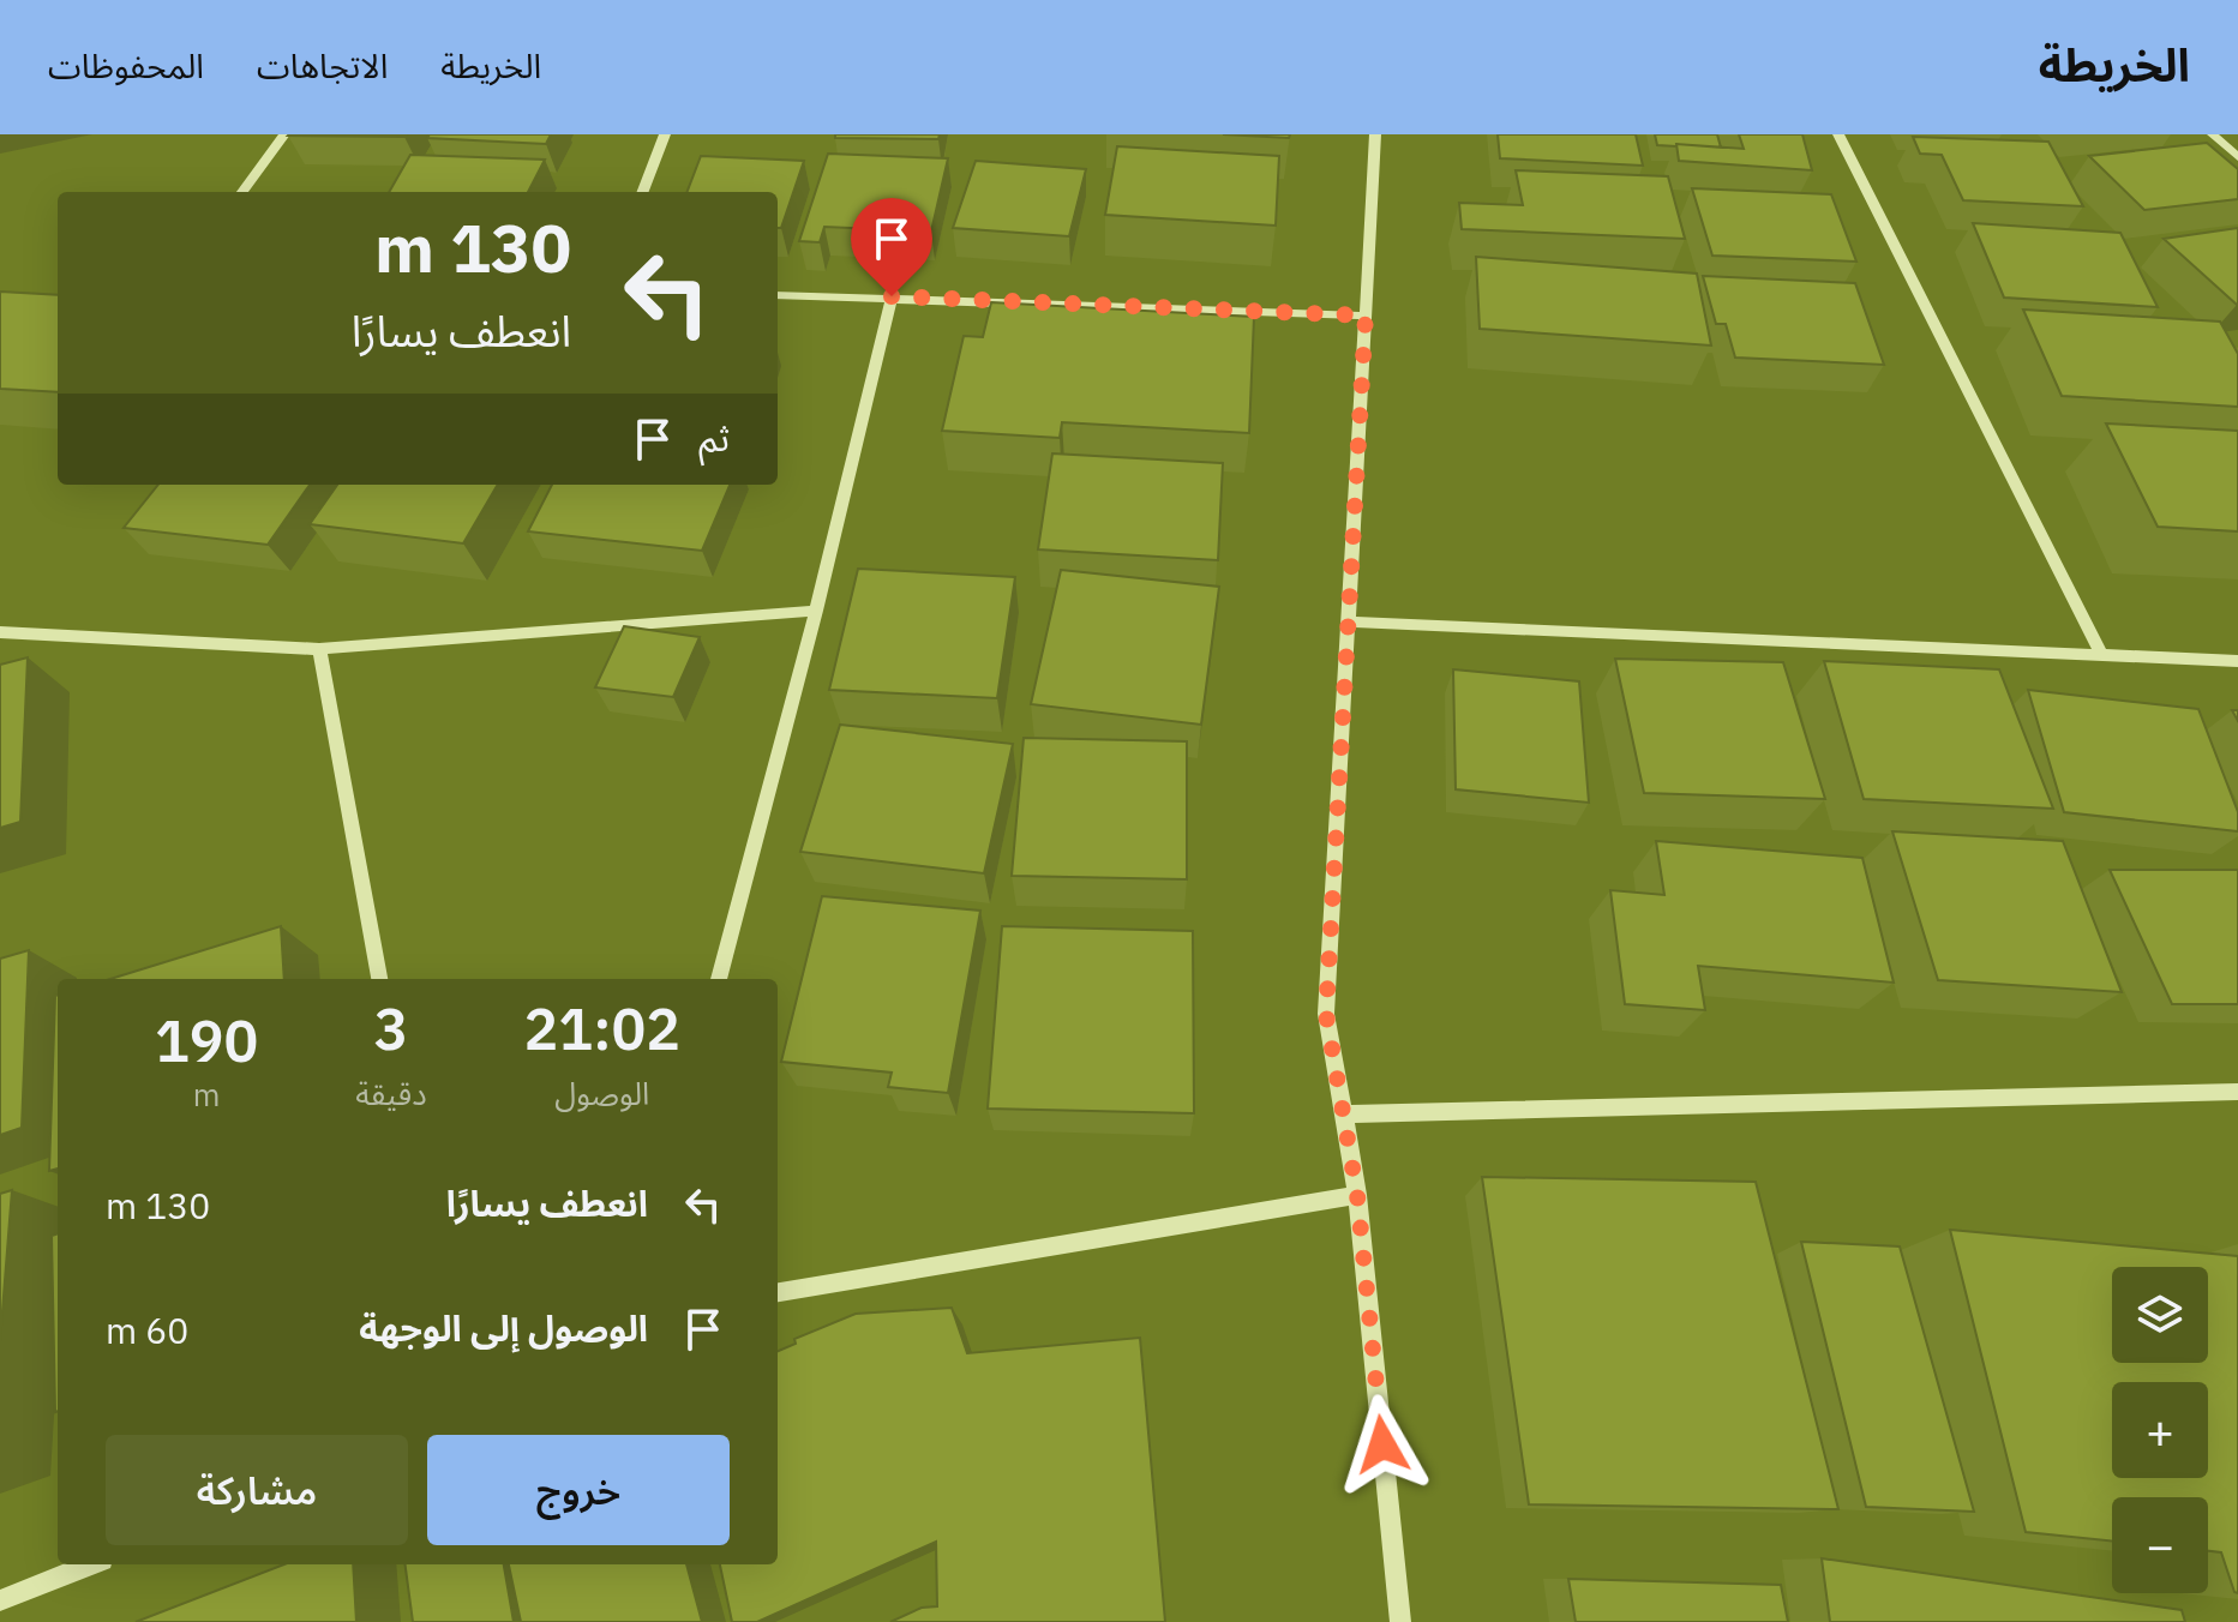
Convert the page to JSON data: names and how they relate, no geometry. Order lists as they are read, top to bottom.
{
  "page": {
    "header": "الخريطة",
    "nav": ["الخريطة", "الاتجاهات", "المحفوظات"],
    "turn": ["130 m", "انعطف يسارًا"],
    "then": "ثم",
    "eta": [
      "21:02",
      "الوصول",
      "3",
      "دقيقة",
      "190",
      "m"
    ],
    "list": [
      {
        "name": "انعطف يسارًا",
        "value": "130 m"
      },
      {
        "name": "الوصول إلى الوجهة",
        "value": "60 m"
      }
    ],
    "map_buttons": ["+", "−"],
    "buttons": ["خروج", "مشاركة"]
  }
}
